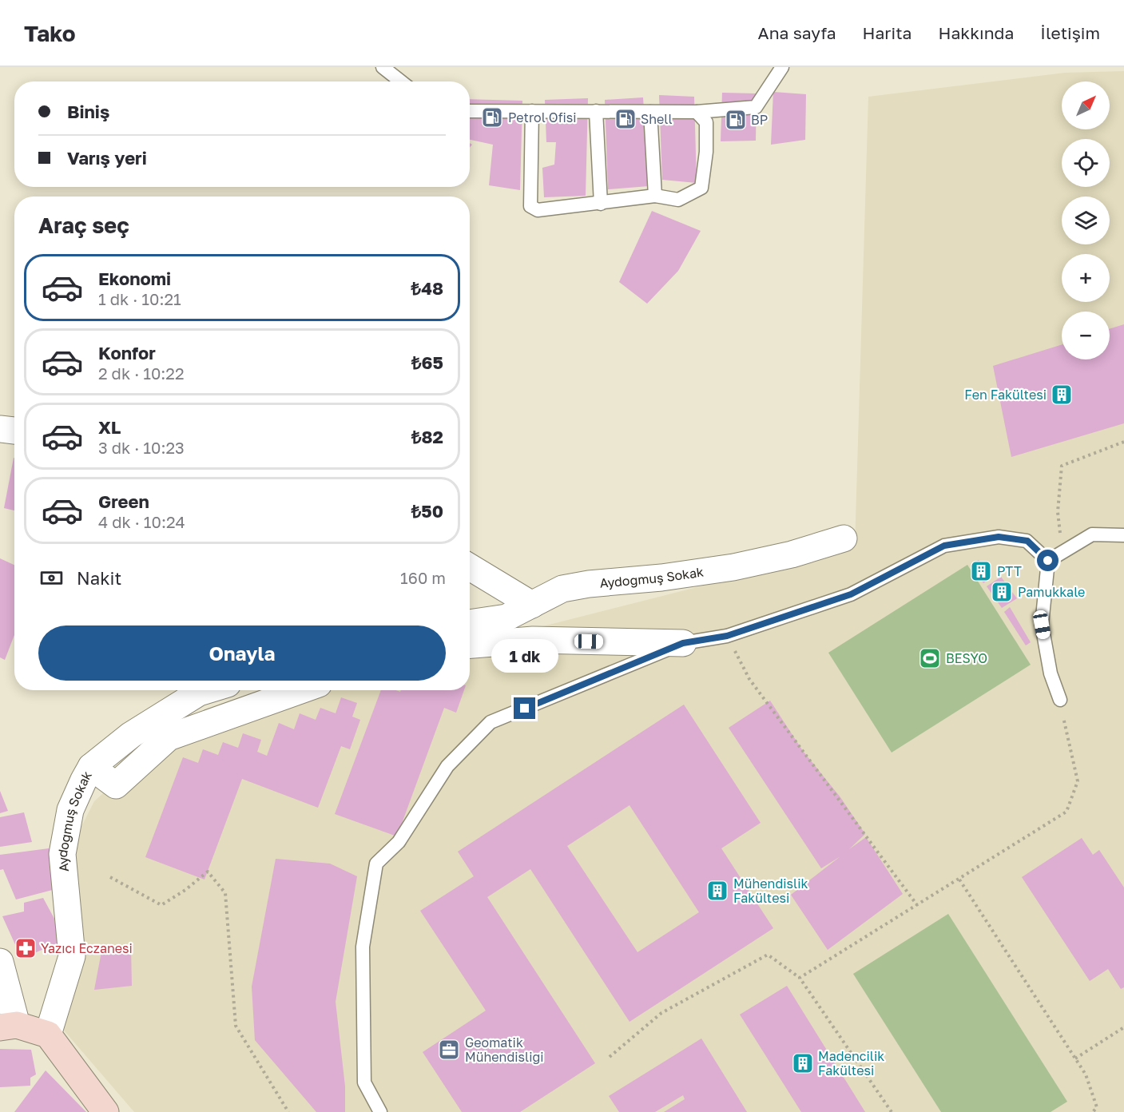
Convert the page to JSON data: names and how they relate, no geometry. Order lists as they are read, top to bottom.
{
  "streets": {
    "street": ["Aydoğmuş Sokak"]
  },
  "places": {
    "fuel station": ["Petrol Ofisi", "Shell", "BP"],
    "building": [
      "Fen Fakültesi",
      "PTT",
      "Pamukkale",
      "Mühendislik Fakültesi",
      "Madencilik Fakültesi"
    ],
    "sports": ["BESYO"],
    "pharmacy": ["Yazıcı Eczanesi"],
    "office": ["Geomatik Mühendisliği"]
  },
  "north": "top right",
  "page": {
    "header": "Tako",
    "nav": [
      "Ana sayfa",
      "Harita",
      "Hakkında",
      "İletişim"
    ],
    "map_buttons": ["+", "−"],
    "banner": ["Biniş", "Varış yeri"],
    "heading": "Araç seç",
    "list": [
      {
        "name": "Ekonomi",
        "note": "1 dk · 10:21",
        "value": "₺48"
      },
      {
        "name": "Konfor",
        "note": "2 dk · 10:22",
        "value": "₺65"
      },
      {
        "name": "XL",
        "note": "3 dk · 10:23",
        "value": "₺82"
      },
      {
        "name": "Green",
        "note": "4 dk · 10:24",
        "value": "₺50"
      }
    ],
    "pay": ["Nakit", "160 m"],
    "buttons": "Onayla",
    "bubble": "1 dk"
  }
}
